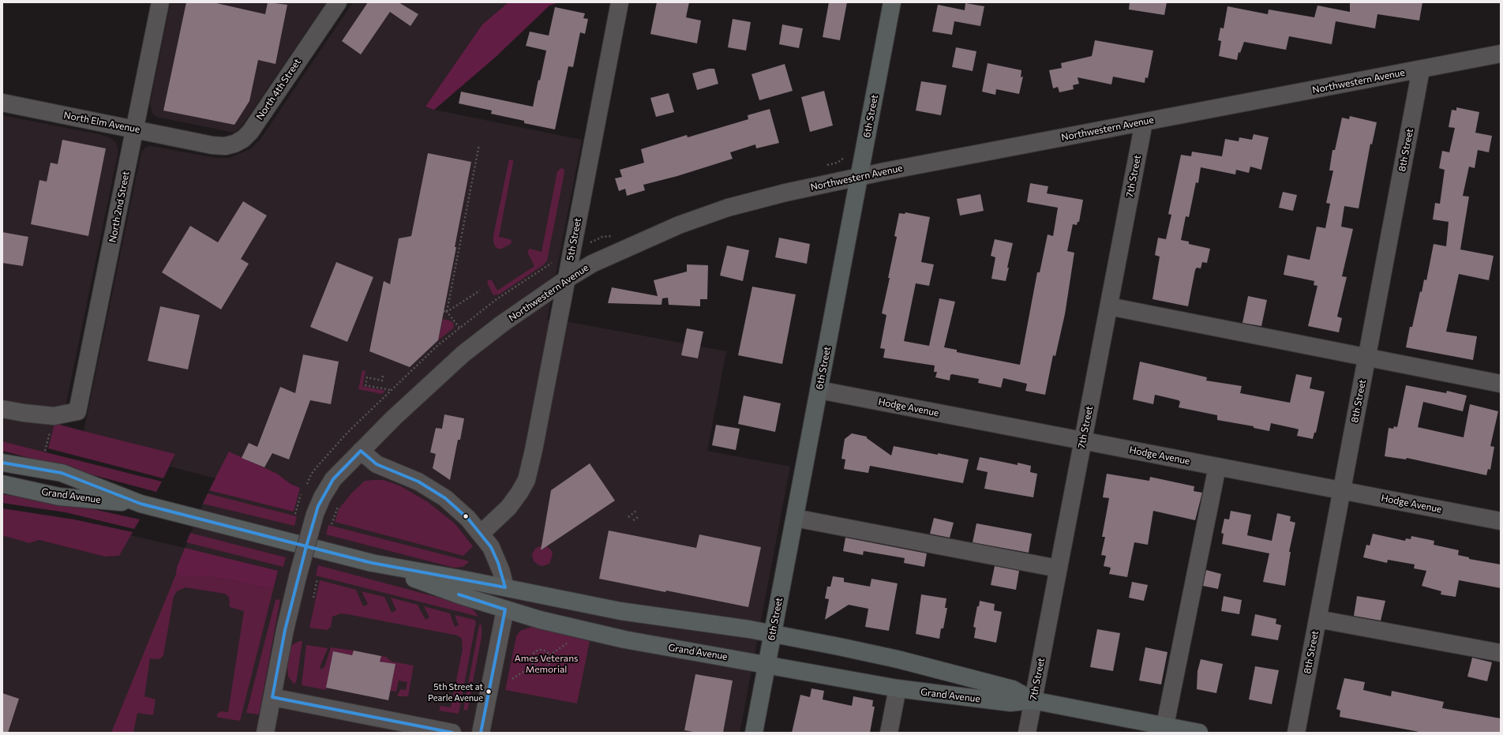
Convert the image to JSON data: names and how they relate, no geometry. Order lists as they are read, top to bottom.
{
  "streets": {
    "main road": ["6th Street", "Grand Avenue"],
    "street": [
      "Northwestern Avenue",
      "North 4th Street",
      "North Elm Avenue",
      "8th Street",
      "7th Street",
      "North 2nd Street",
      "5th Street",
      "Hodge Avenue"
    ]
  },
  "crossings": [
    ["Northwestern Avenue", "6th Street"],
    ["Northwestern Avenue", "8th Street"],
    ["Northwestern Avenue", "7th Street"],
    ["Northwestern Avenue", "5th Street"],
    ["North 4th Street", "North Elm Avenue"],
    ["6th Street", "Hodge Avenue"],
    ["6th Street", "Grand Avenue"],
    ["North Elm Avenue", "North 2nd Street"],
    ["8th Street", "Hodge Avenue"],
    ["7th Street", "Hodge Avenue"],
    ["7th Street", "Grand Avenue"]
  ],
  "parks": ["Ames Veterans Memorial"],
  "places": ["5th Street at Pearle Avenue"]
}
